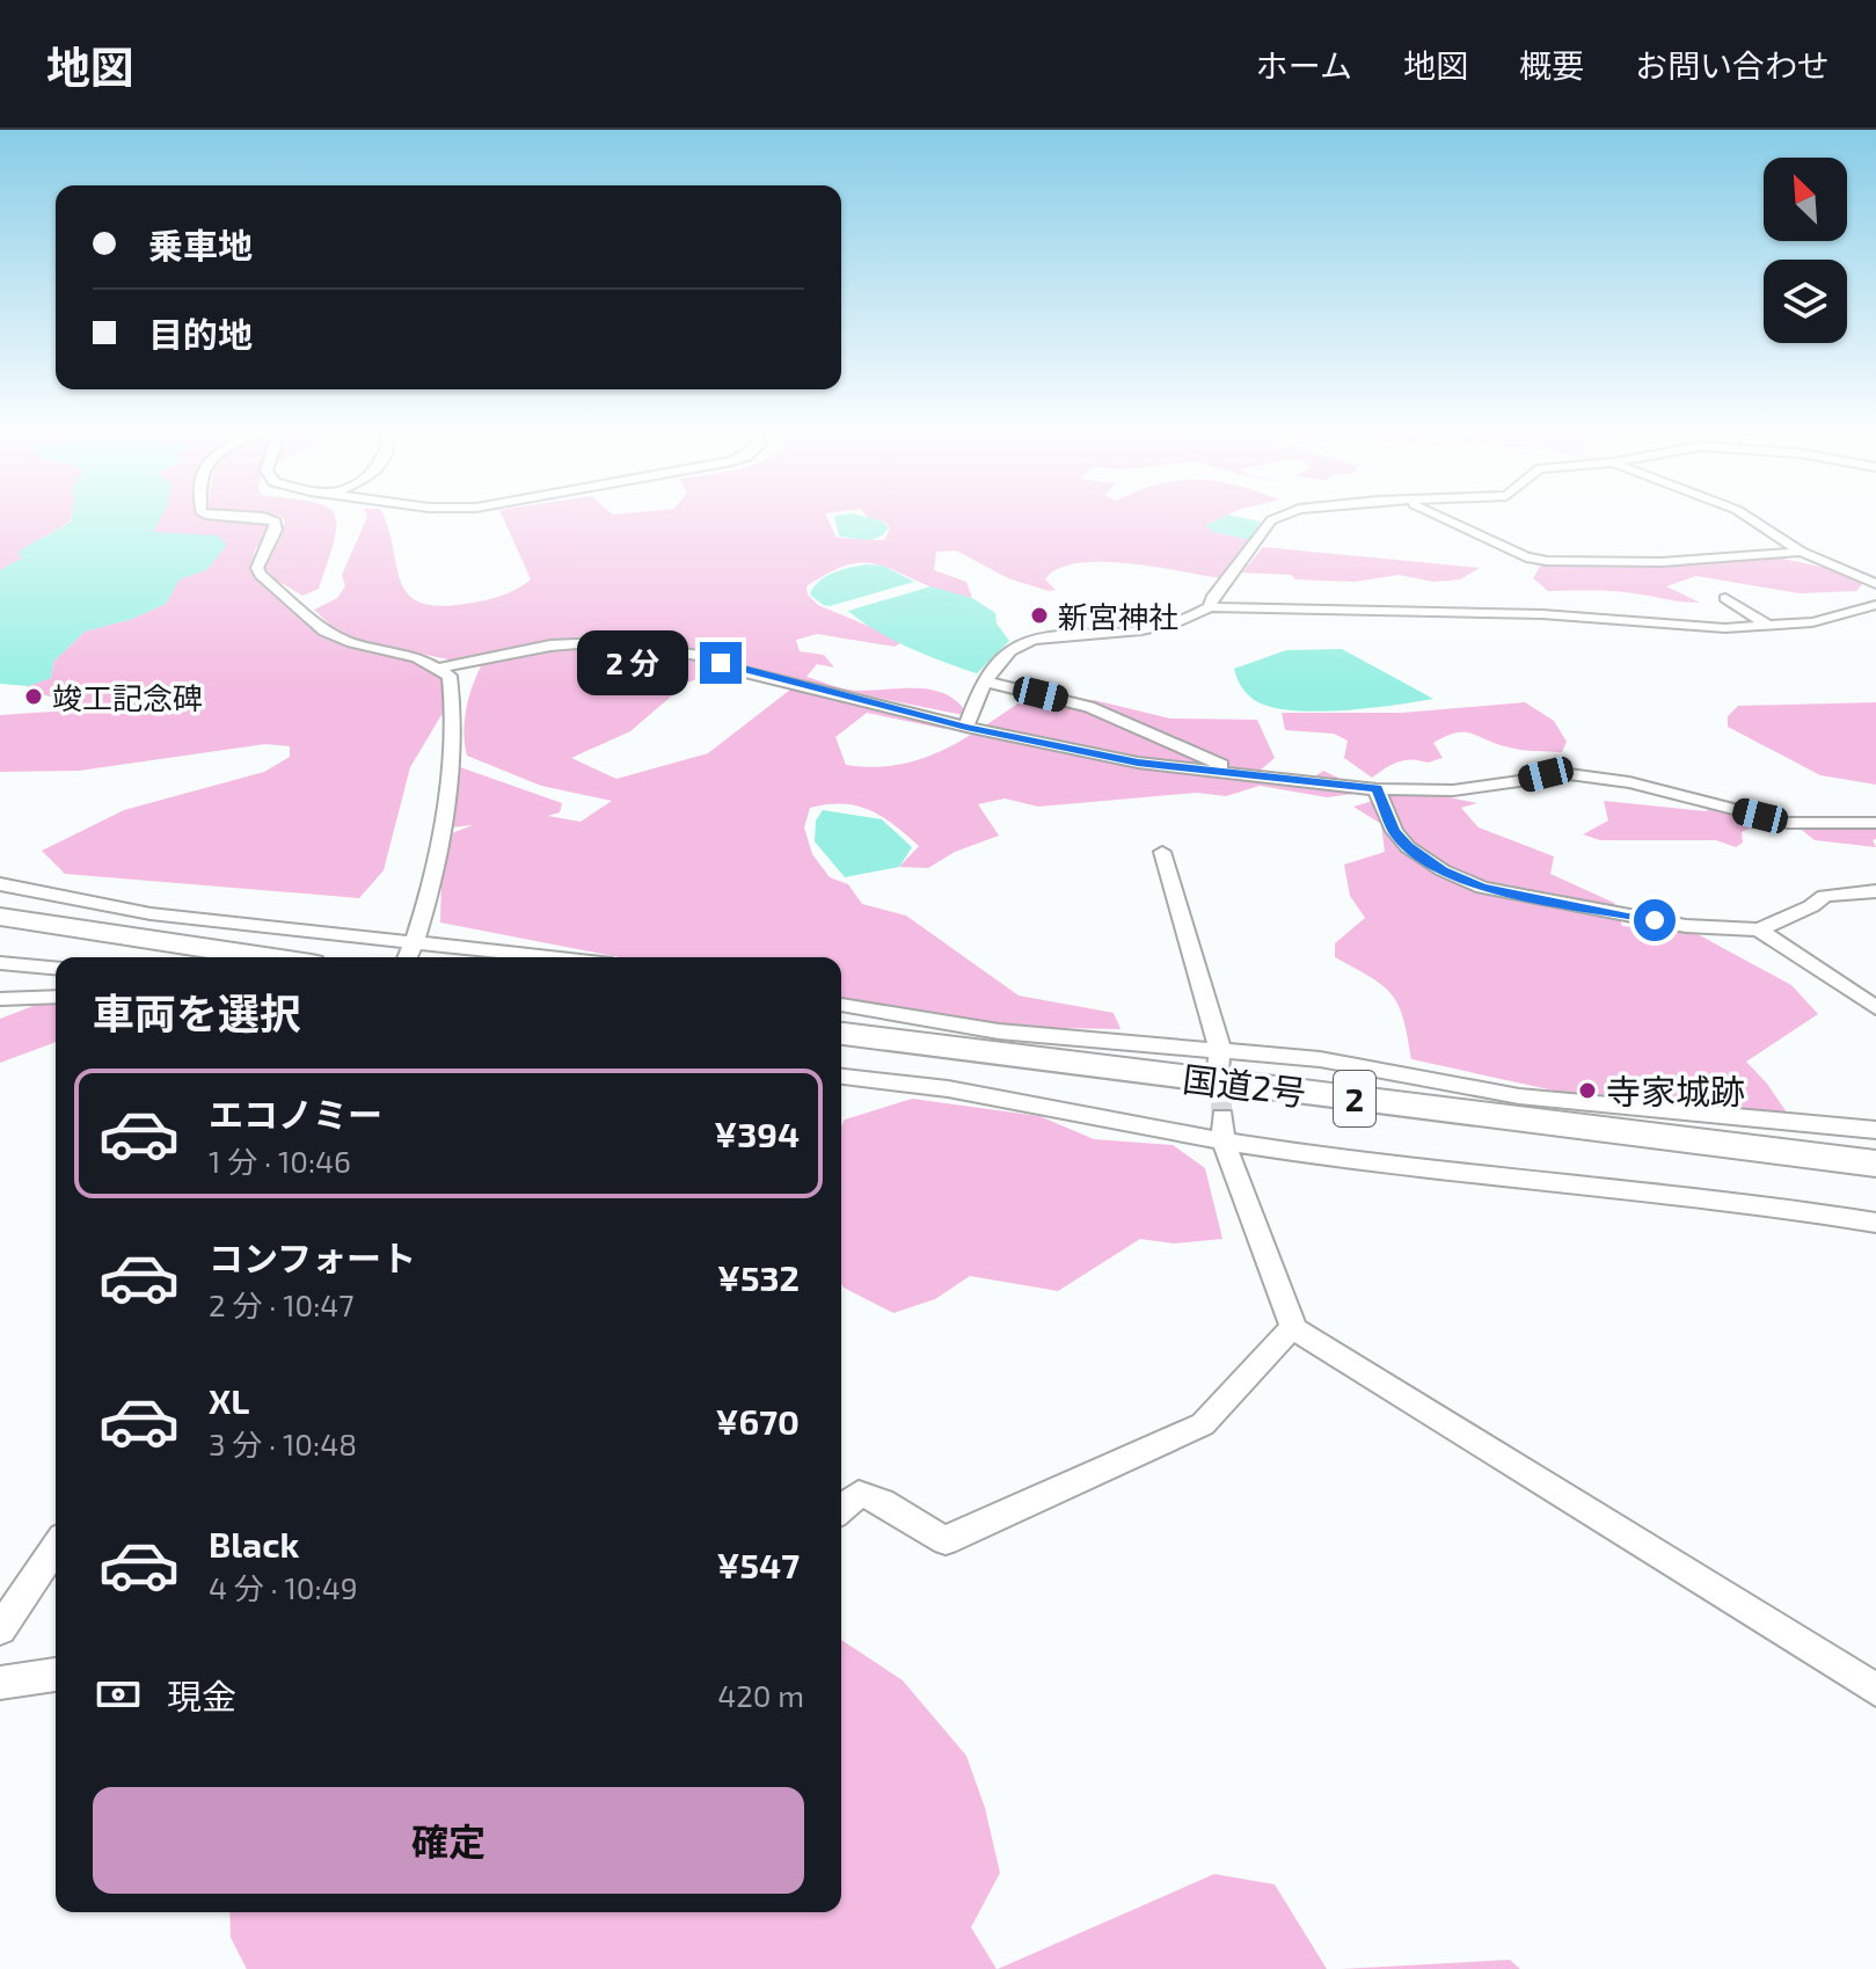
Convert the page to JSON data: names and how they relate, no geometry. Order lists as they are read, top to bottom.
{
  "streets": {
    "highway": ["国道2号", "2"]
  },
  "places": ["新宮神社", "竣工記念碑", "寺家城跡"],
  "north": "top left",
  "page": {
    "header": "地図",
    "nav": [
      "ホーム",
      "地図",
      "概要",
      "お問い合わせ"
    ],
    "banner": ["乗車地", "目的地"],
    "bubble": "2 分",
    "heading": "車両を選択",
    "list": [
      {
        "name": "エコノミー",
        "note": "1 分 · 10:46",
        "value": "¥394"
      },
      {
        "name": "コンフォート",
        "note": "2 分 · 10:47",
        "value": "¥532"
      },
      {
        "name": "XL",
        "note": "3 分 · 10:48",
        "value": "¥670"
      },
      {
        "name": "Black",
        "note": "4 分 · 10:49",
        "value": "¥547"
      }
    ],
    "pay": ["現金", "420 m"],
    "buttons": "確定"
  }
}
